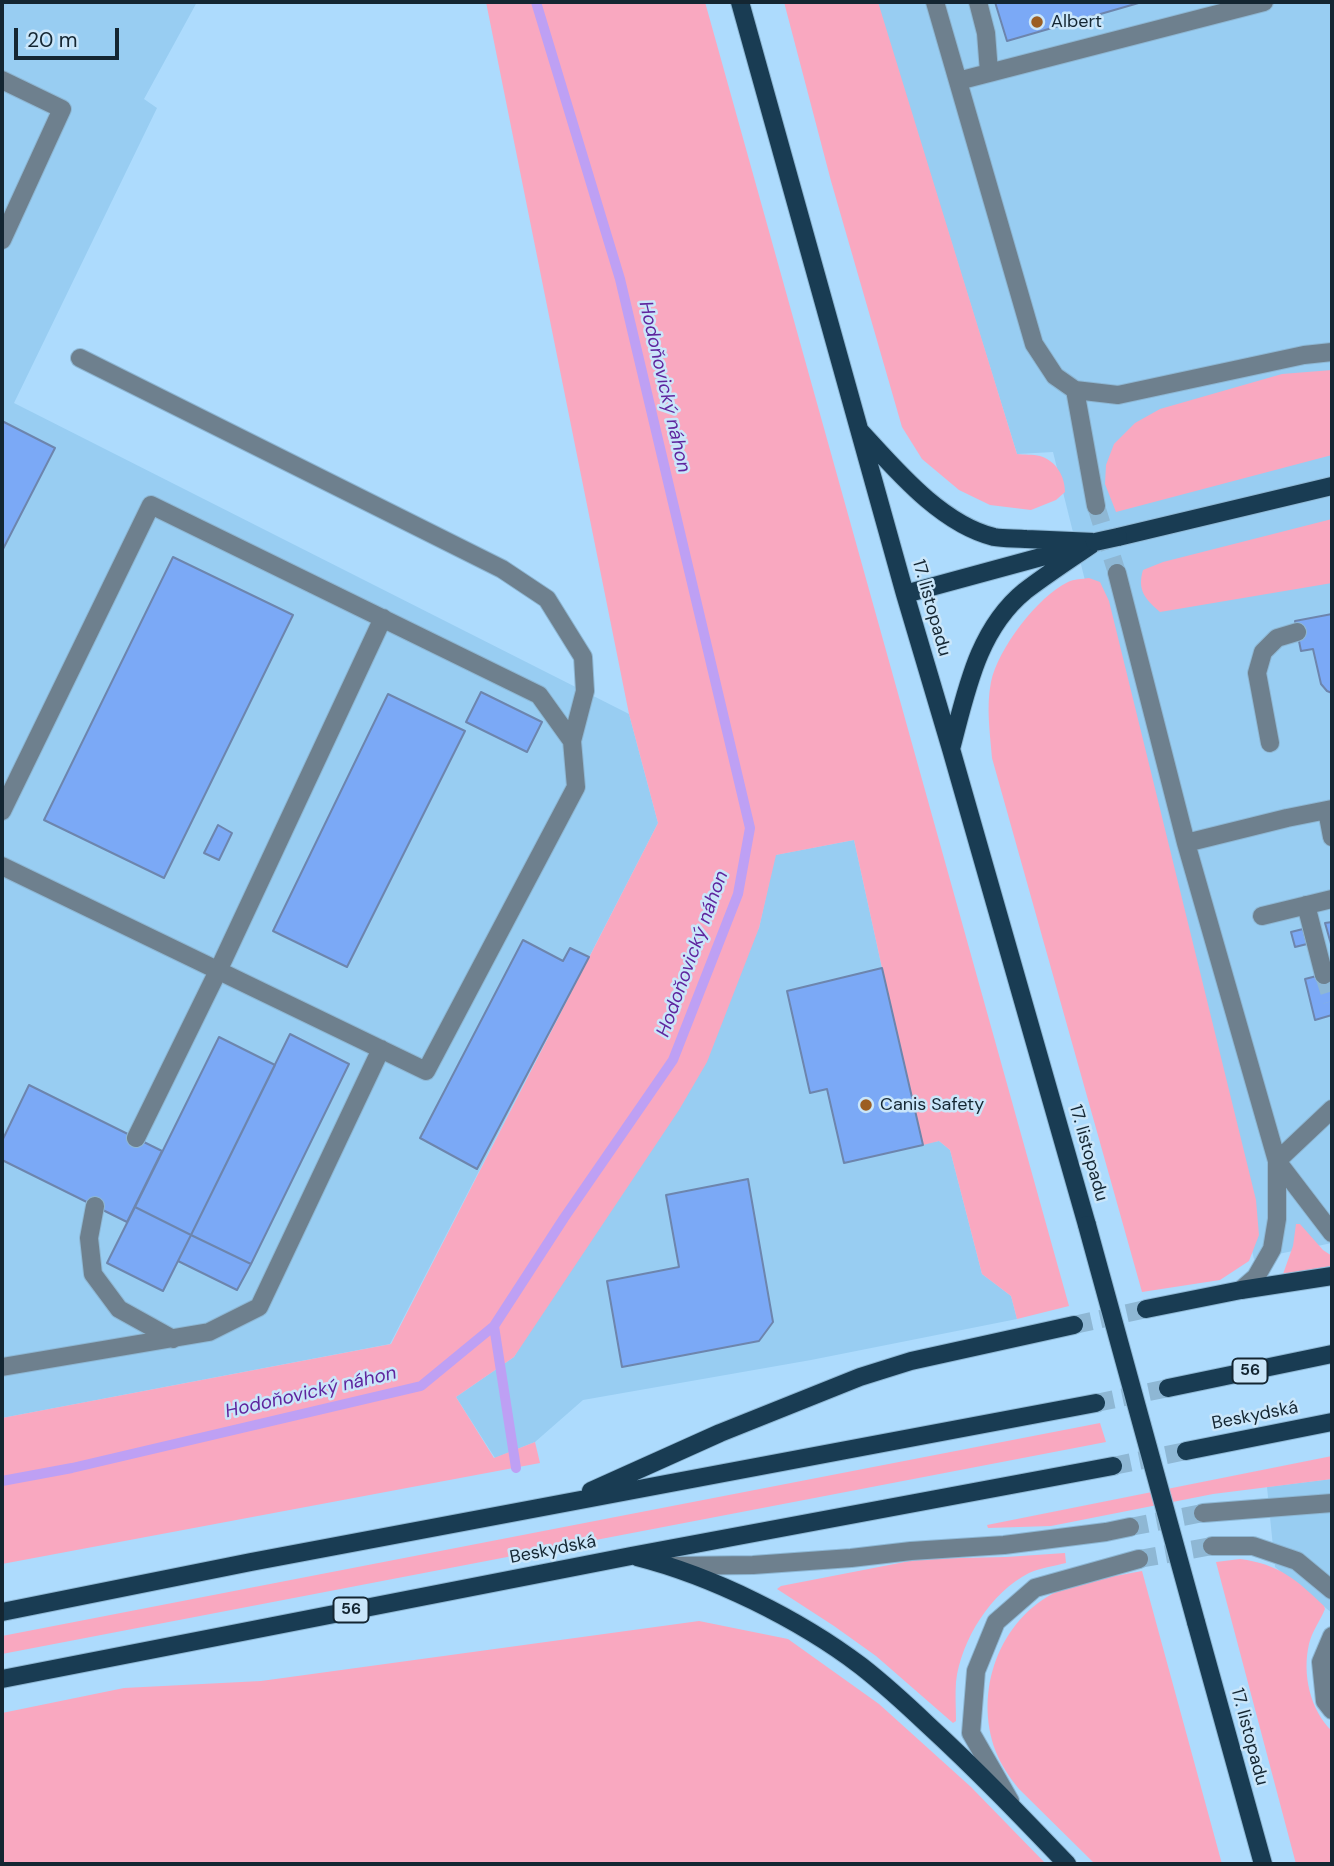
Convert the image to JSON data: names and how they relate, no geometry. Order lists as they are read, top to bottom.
{
  "streets": {
    "main road": ["17. listopadu", "56", "Beskydská"]
  },
  "water": ["Hodoňovický náhon"],
  "places": ["Albert", "Canis Safety"],
  "scale_bar": "20 m"
}
